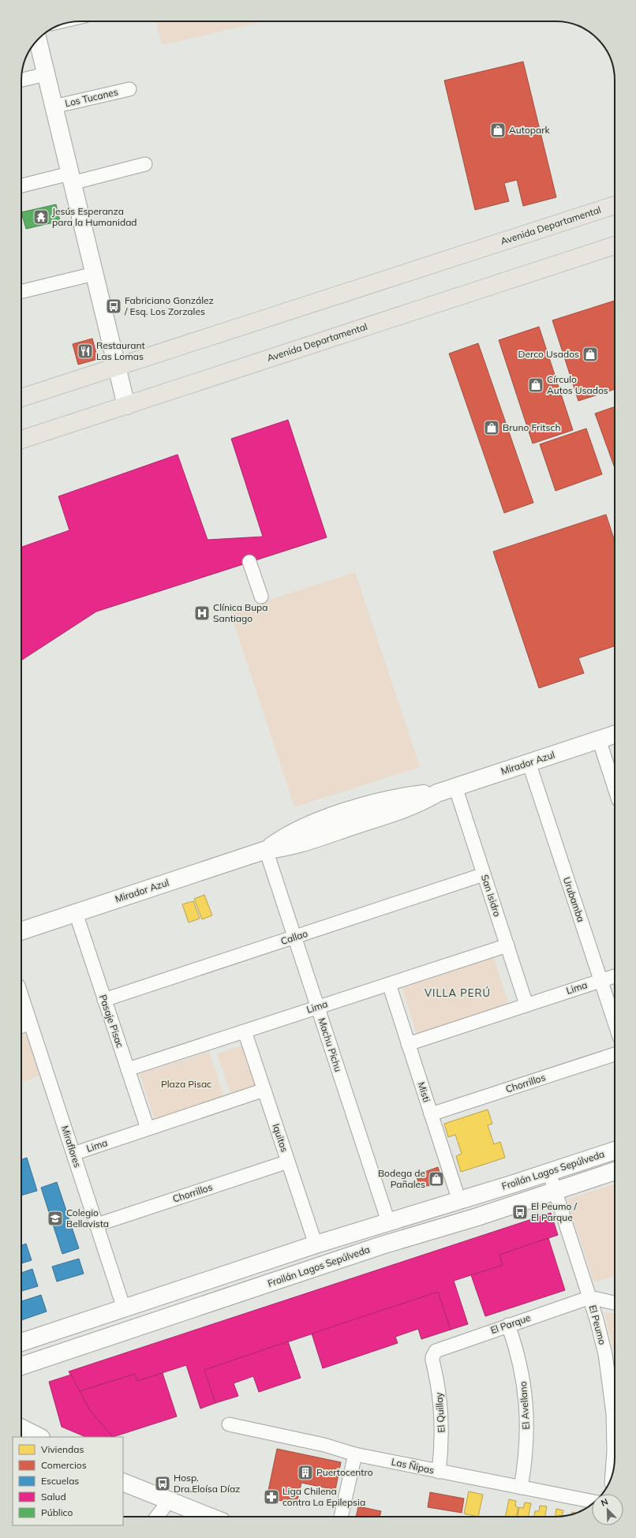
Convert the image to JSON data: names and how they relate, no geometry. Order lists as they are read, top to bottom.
{
  "streets": {
    "main road": ["Avenida Departamental"],
    "street": [
      "Los Tucanes",
      "Mirador Azul",
      "San Isidro",
      "Urubamba",
      "Callao",
      "Lima",
      "Pasaje Pisac",
      "Machu Pichu",
      "Chorrillos",
      "Misti",
      "Iquitos",
      "Miraflores",
      "Froilán Lagos Sepúlveda",
      "El Parque",
      "El Peumo",
      "El Avellano",
      "El Quillay",
      "Las Ñipas"
    ]
  },
  "crossings": [
    ["Mirador Azul", "San Isidro"],
    ["Mirador Azul", "Urubamba"],
    ["Mirador Azul", "Pasaje Pisac"],
    ["Mirador Azul", "Machu Pichu"],
    ["San Isidro", "Callao"],
    ["San Isidro", "Lima"],
    ["Urubamba", "Lima"],
    ["Callao", "Pasaje Pisac"],
    ["Callao", "Machu Pichu"],
    ["Lima", "Pasaje Pisac"],
    ["Lima", "Machu Pichu"],
    ["Lima", "Misti"],
    ["Lima", "Iquitos"],
    ["Lima", "Miraflores"],
    ["Machu Pichu", "Froilán Lagos Sepúlveda"],
    ["Chorrillos", "Misti"],
    ["Chorrillos", "Iquitos"],
    ["Chorrillos", "Miraflores"],
    ["Misti", "Froilán Lagos Sepúlveda"],
    ["Iquitos", "Froilán Lagos Sepúlveda"],
    ["Miraflores", "Froilán Lagos Sepúlveda"],
    ["Froilán Lagos Sepúlveda", "El Peumo"],
    ["El Parque", "El Peumo"],
    ["El Parque", "El Avellano"],
    ["El Parque", "El Quillay"],
    ["El Avellano", "Las Ñipas"],
    ["El Quillay", "Las Ñipas"]
  ],
  "districts": ["VILLA PERÚ"],
  "parks": ["Plaza Pisac"],
  "places": {
    "shop": [
      "Autopark",
      "Derco Usados",
      "Círculo Autos Usados",
      "Bruno Fritsch",
      "Bodega de Pañales"
    ],
    "temple": ["Jesús Esperanza para la Humanidad"],
    "bus stop": ["Fabriciano González / Esq. Los Zorzales", "El Peumo / El Parque", "Hosp. Dra.Eloísa Díaz"],
    "restaurant": ["Restaurant Las Lomas"],
    "hospital": ["Clínica Bupa Santiago"],
    "school or university": ["Colegio Bellavista"],
    "building": ["Puertocentro"],
    "pharmacy": ["Liga Chilena contra La Epilepsia"]
  },
  "legend": [
    "Viviendas",
    "Comercios",
    "Escuelas",
    "Salud",
    "Público"
  ],
  "north": "top left"
}
